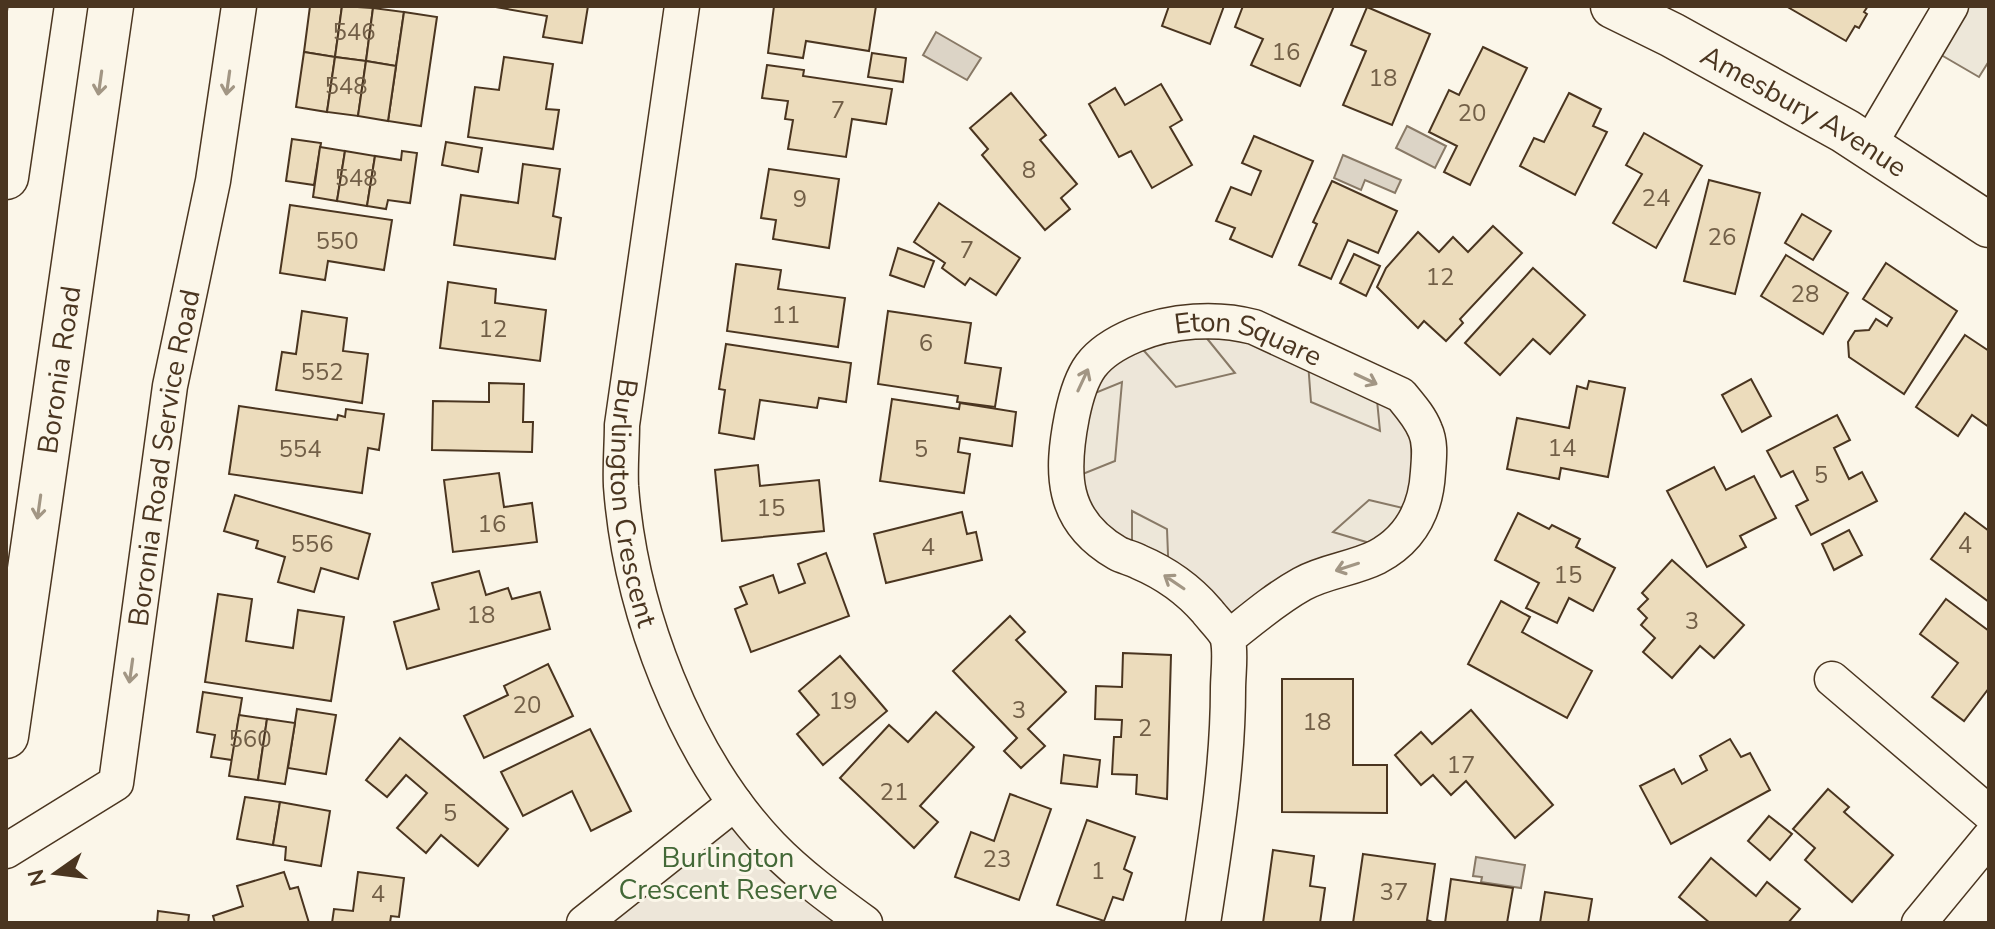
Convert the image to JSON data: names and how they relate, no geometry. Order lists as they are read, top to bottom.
{
  "streets": {
    "main road": ["Amesbury Avenue", "Boronia Road"],
    "street": ["Eton Square", "Boronia Road Service Road", "Burlington Crescent"]
  },
  "one_way": ["Boronia Road", "Boronia Road Service Road"],
  "parks": ["Burlington Crescent Reserve"],
  "house_numbers": [
    "546",
    "16",
    "18",
    "548",
    "7",
    "20",
    "8",
    "548",
    "24",
    "9",
    "26",
    "550",
    "7",
    "12",
    "28",
    "11",
    "12",
    "6",
    "552",
    "14",
    "554",
    "5",
    "5",
    "15",
    "16",
    "556",
    "4",
    "4",
    "15",
    "18",
    "3",
    "19",
    "20",
    "3",
    "18",
    "2",
    "560",
    "17",
    "21",
    "5",
    "23",
    "1",
    "37",
    "4"
  ],
  "north": "left"
}
